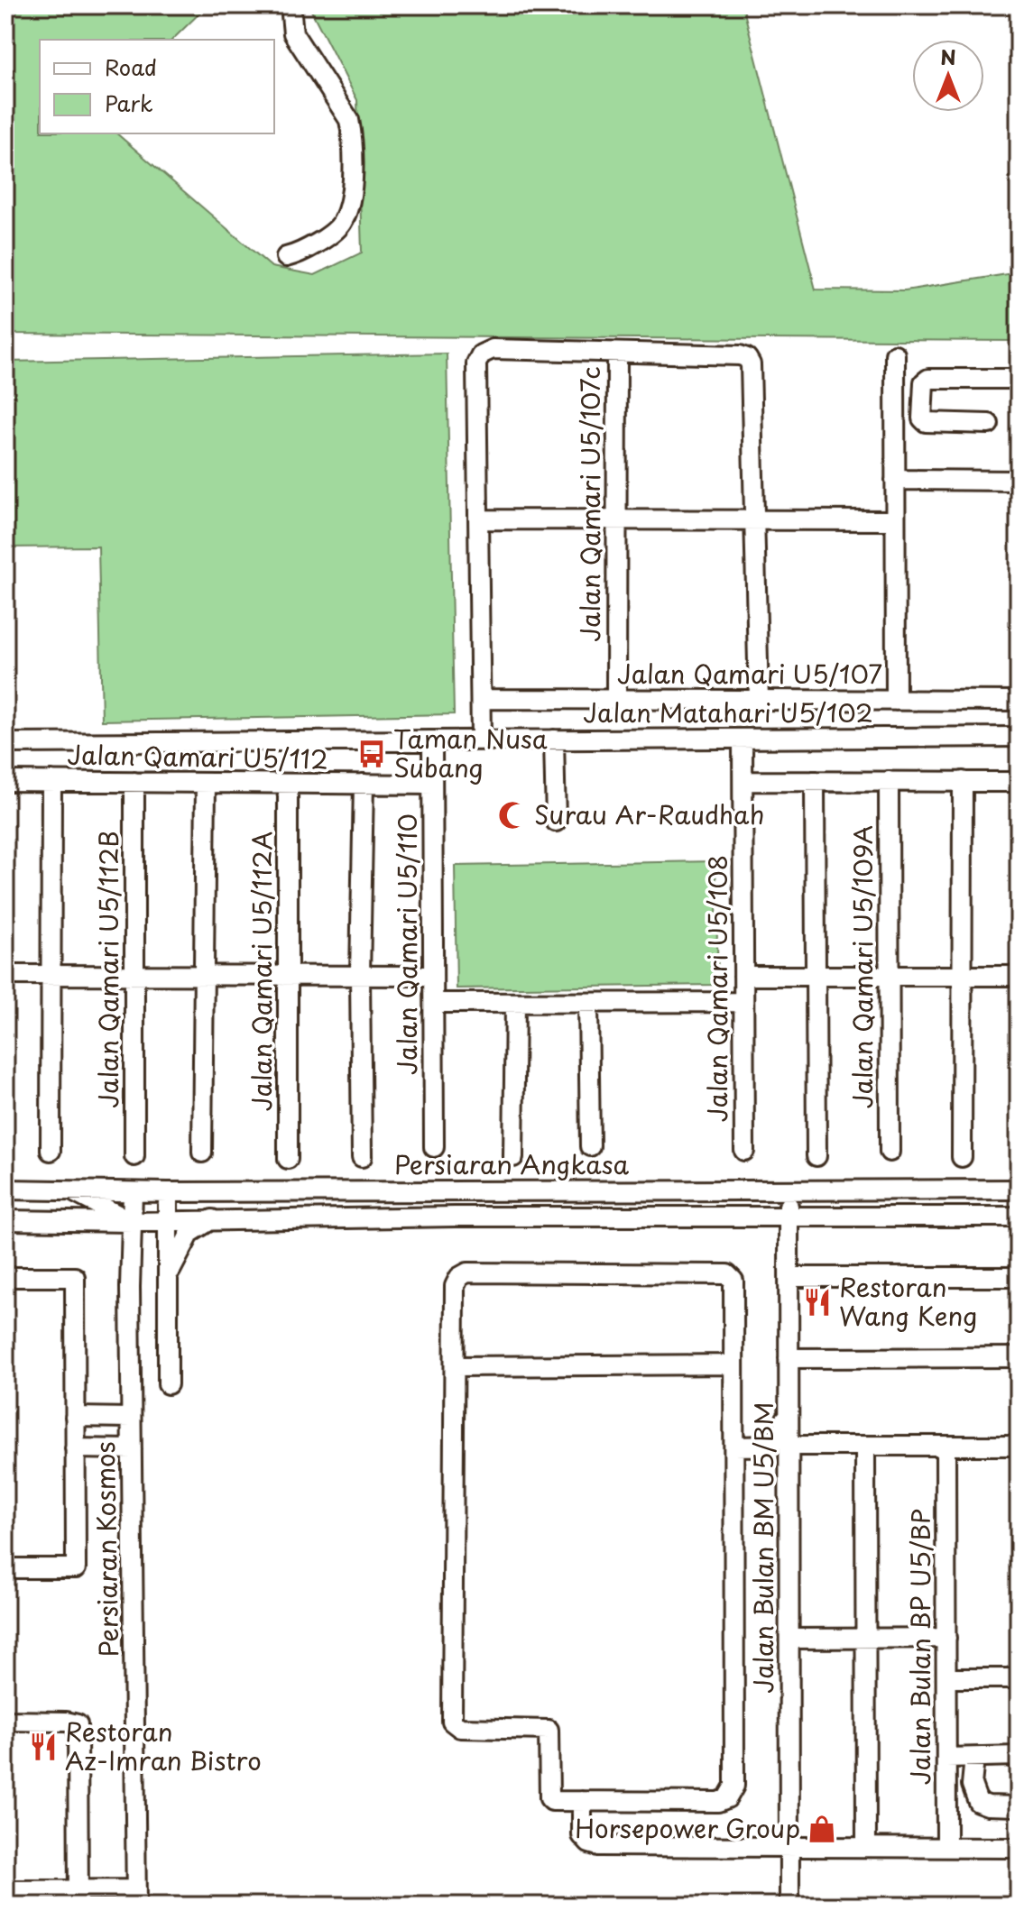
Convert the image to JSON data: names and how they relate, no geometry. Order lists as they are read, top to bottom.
{
  "streets": {
    "street": [
      "Jalan Qamari U5/107c",
      "Jalan Qamari U5/107",
      "Jalan Matahari U5/102",
      "Jalan Qamari U5/112",
      "Jalan Qamari U5/110",
      "Jalan Qamari U5/109A",
      "Jalan Qamari U5/112B",
      "Jalan Qamari U5/112A",
      "Jalan Qamari U5/108",
      "Persiaran Angkasa",
      "Jalan Bulan BM U5/BM",
      "Persiaran Kosmos",
      "Jalan Bulan BP U5/BP"
    ]
  },
  "crossings": [
    ["Jalan Qamari U5/107c", "Jalan Qamari U5/107"],
    ["Jalan Matahari U5/102", "Jalan Qamari U5/110"],
    ["Jalan Matahari U5/102", "Jalan Qamari U5/108"],
    ["Jalan Qamari U5/112", "Jalan Qamari U5/110"],
    ["Jalan Qamari U5/112", "Jalan Qamari U5/112B"],
    ["Jalan Qamari U5/112", "Jalan Qamari U5/112A"],
    ["Persiaran Angkasa", "Jalan Bulan BM U5/BM"],
    ["Persiaran Angkasa", "Persiaran Kosmos"]
  ],
  "places": {
    "bus stop": ["Taman Nusa Subang"],
    "mosque": ["Surau Ar-Raudhah"],
    "restaurant": ["Restoran Wang Keng", "Restoran Az-Imran Bistro"],
    "shop": ["Horsepower Group"]
  },
  "legend": ["Road", "Park"],
  "north": "top"
}
